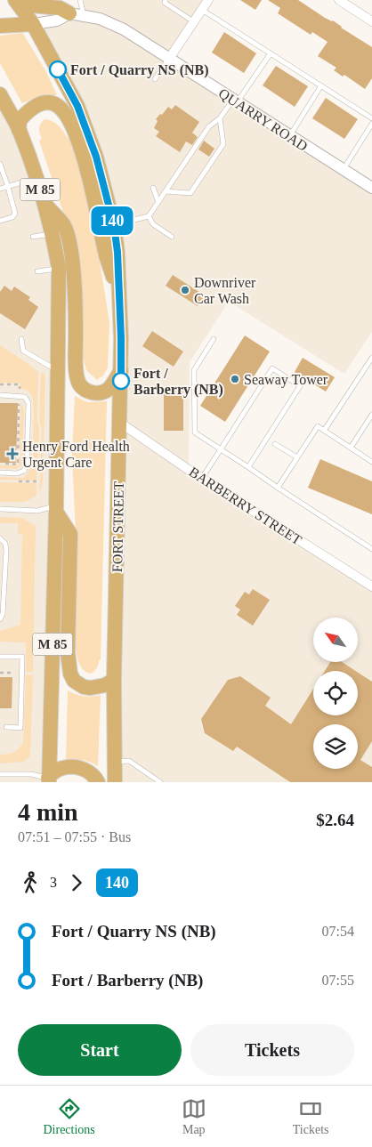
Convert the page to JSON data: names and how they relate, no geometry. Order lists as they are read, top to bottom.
{
  "streets": {
    "main road": ["M 85", "FORT STREET"],
    "street": ["QUARRY ROAD", "BARBERRY STREET"]
  },
  "crossings": [
    ["BARBERRY STREET", "FORT STREET"]
  ],
  "places": {
    "other": [
      "Fort / Quarry NS (NB)",
      "Downriver Car Wash",
      "Seaway Tower",
      "Fort / Barberry (NB)"
    ],
    "health": ["Henry Ford Health Urgent Care"]
  },
  "lines": ["bus line 140"],
  "north": "top left",
  "page": {
    "on_map": "140",
    "heading": ["4 min", "07:51 – 07:55 · Bus", "$2.64"],
    "legs": ["3", "140"],
    "list": [
      {
        "name": "Fort / Quarry NS (NB)",
        "value": "07:54"
      },
      {
        "name": "Fort / Barberry (NB)",
        "value": "07:55"
      }
    ],
    "buttons": ["Start", "Tickets"],
    "tabs": ["Directions", "Map", "Tickets"]
  }
}
